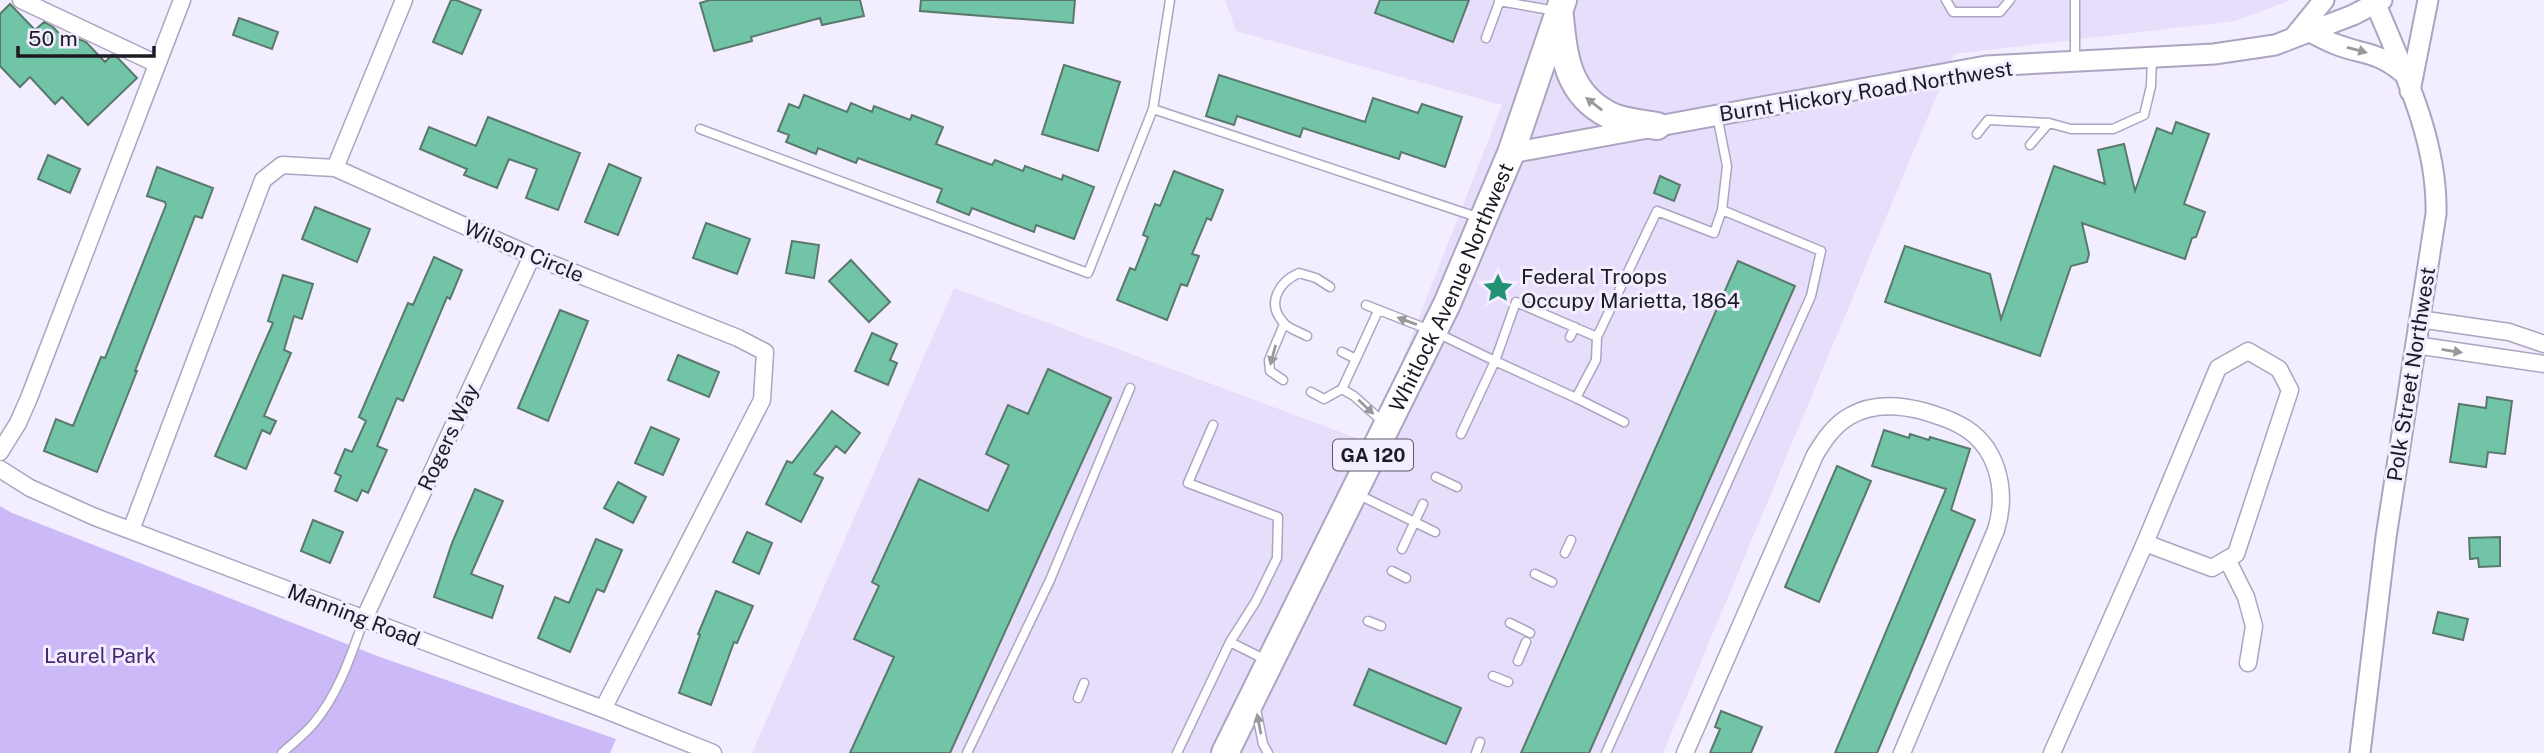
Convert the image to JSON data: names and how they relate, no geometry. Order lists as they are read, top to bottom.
{
  "streets": {
    "highway": ["Whitlock Avenue Northwest", "GA 120"],
    "street": [
      "Burnt Hickory Road Northwest",
      "Wilson Circle",
      "Polk Street Northwest",
      "Rogers Way",
      "Manning Road"
    ]
  },
  "crossings": [
    ["Burnt Hickory Road Northwest", "Whitlock Avenue Northwest"],
    ["Burnt Hickory Road Northwest", "Polk Street Northwest"],
    ["Wilson Circle", "Rogers Way"],
    ["Wilson Circle", "Manning Road"],
    ["Rogers Way", "Manning Road"]
  ],
  "parks": ["Laurel Park"],
  "places": {
    "place": ["Federal Troops Occupy Marietta, 1864"]
  },
  "scale_bar": "50 m"
}
